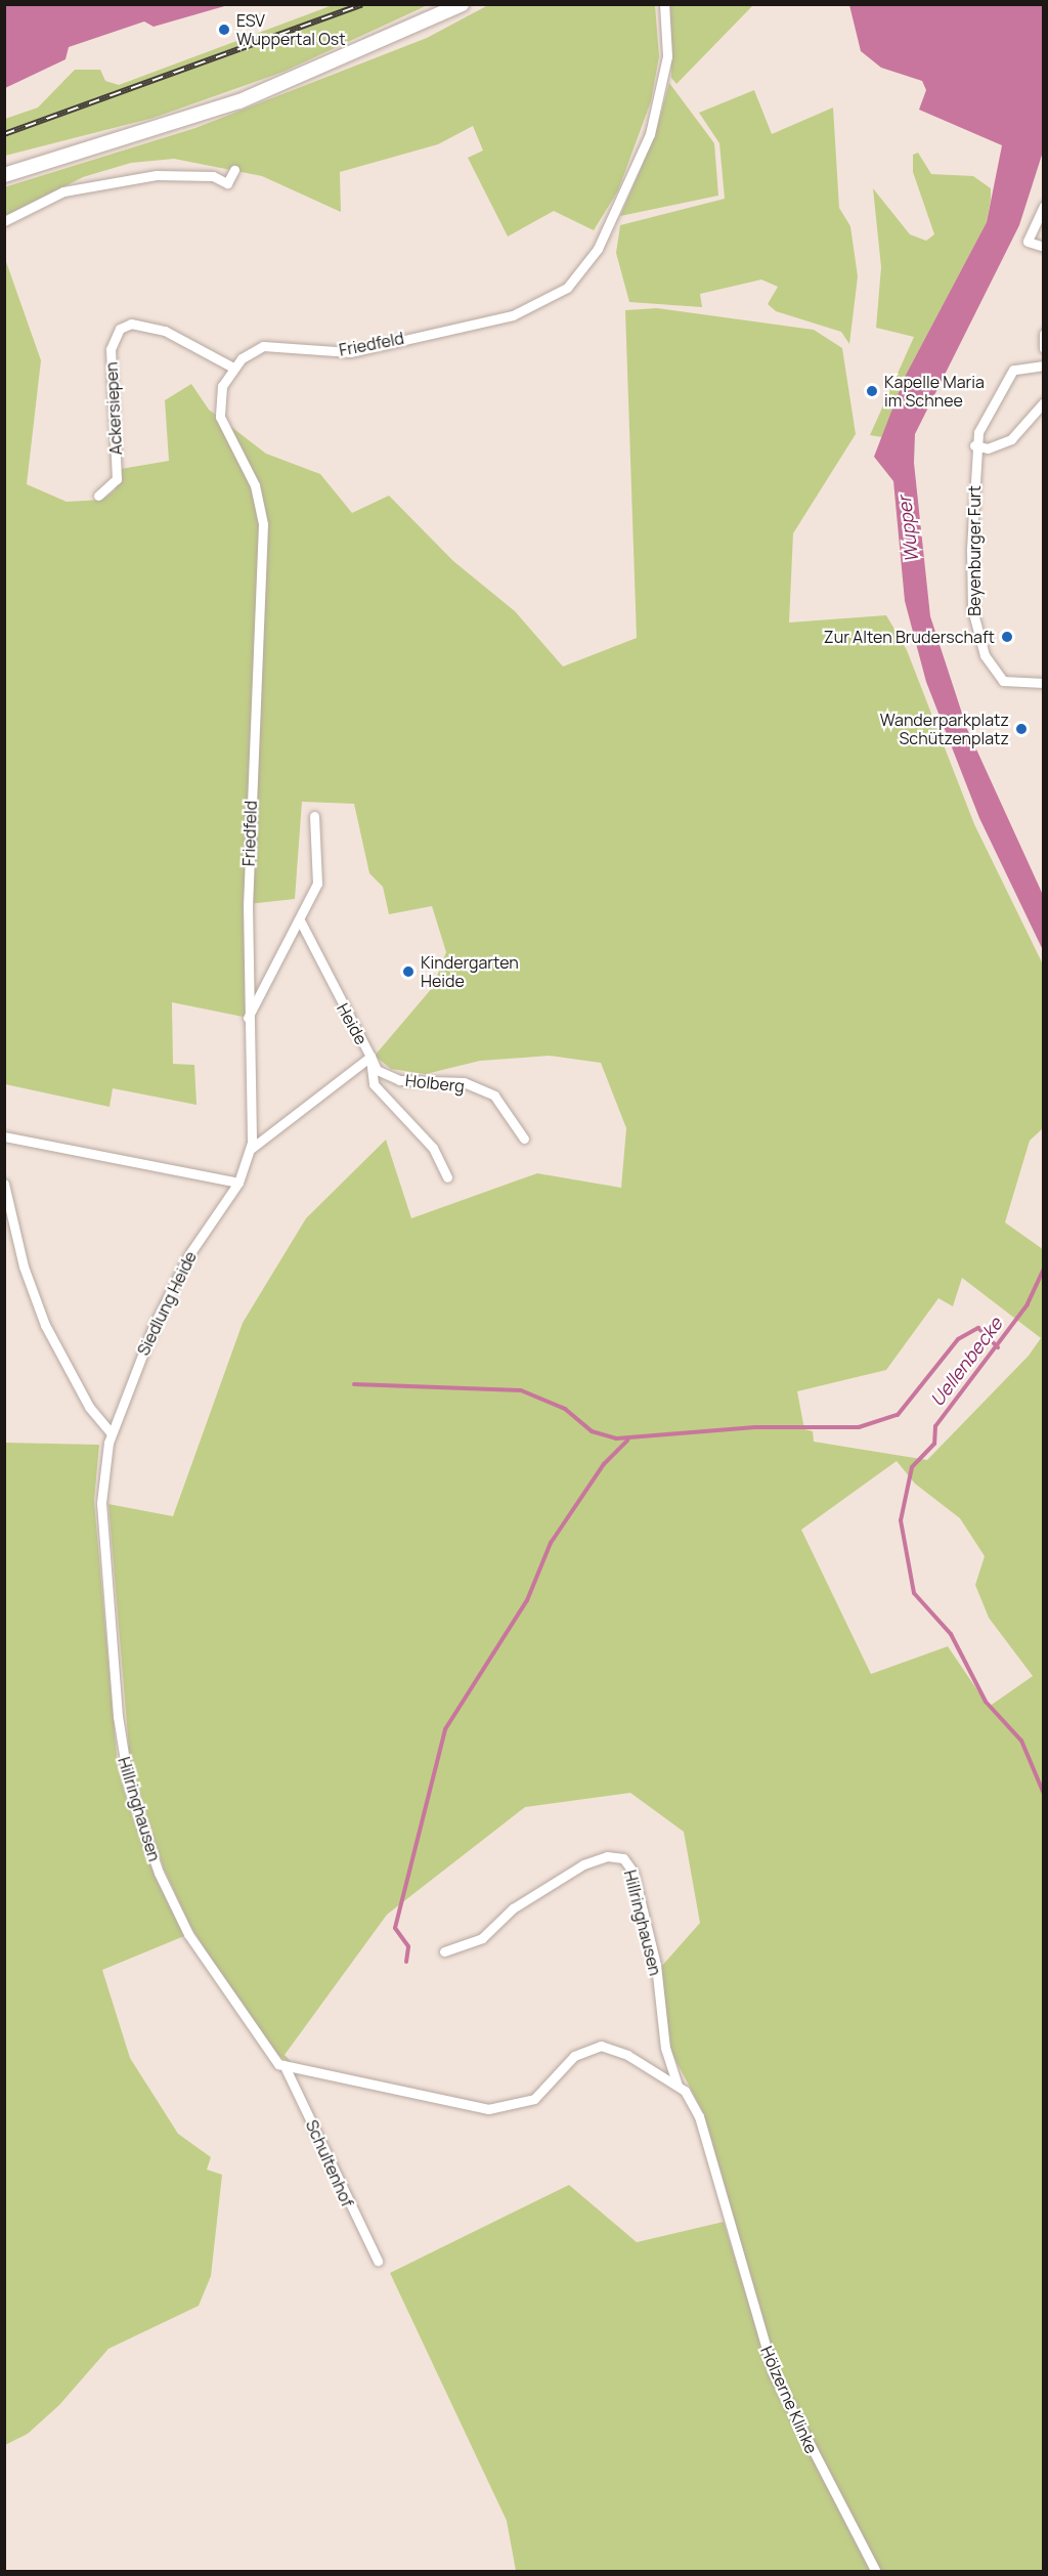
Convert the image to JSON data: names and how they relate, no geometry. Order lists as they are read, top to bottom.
{
  "streets": {
    "street": [
      "Friedfeld",
      "Ackersiepen",
      "Beyenburger Furt",
      "Heide",
      "Holberg",
      "Siedlung Heide",
      "Hillringhausen",
      "Schultenhof",
      "Hölzerne Klinke"
    ]
  },
  "crossings": [
    ["Friedfeld", "Ackersiepen"],
    ["Friedfeld", "Siedlung Heide"],
    ["Heide", "Holberg"],
    ["Heide", "Siedlung Heide"],
    ["Siedlung Heide", "Hillringhausen"],
    ["Hillringhausen", "Schultenhof"],
    ["Hillringhausen", "Hölzerne Klinke"]
  ],
  "water": ["Wupper", "Uellenbecke"],
  "places": [
    "ESV Wuppertal Ost",
    "Kapelle Maria im Schnee",
    "Zur Alten Bruderschaft",
    "Wanderparkplatz Schützenplatz",
    "Kindergarten Heide"
  ]
}
